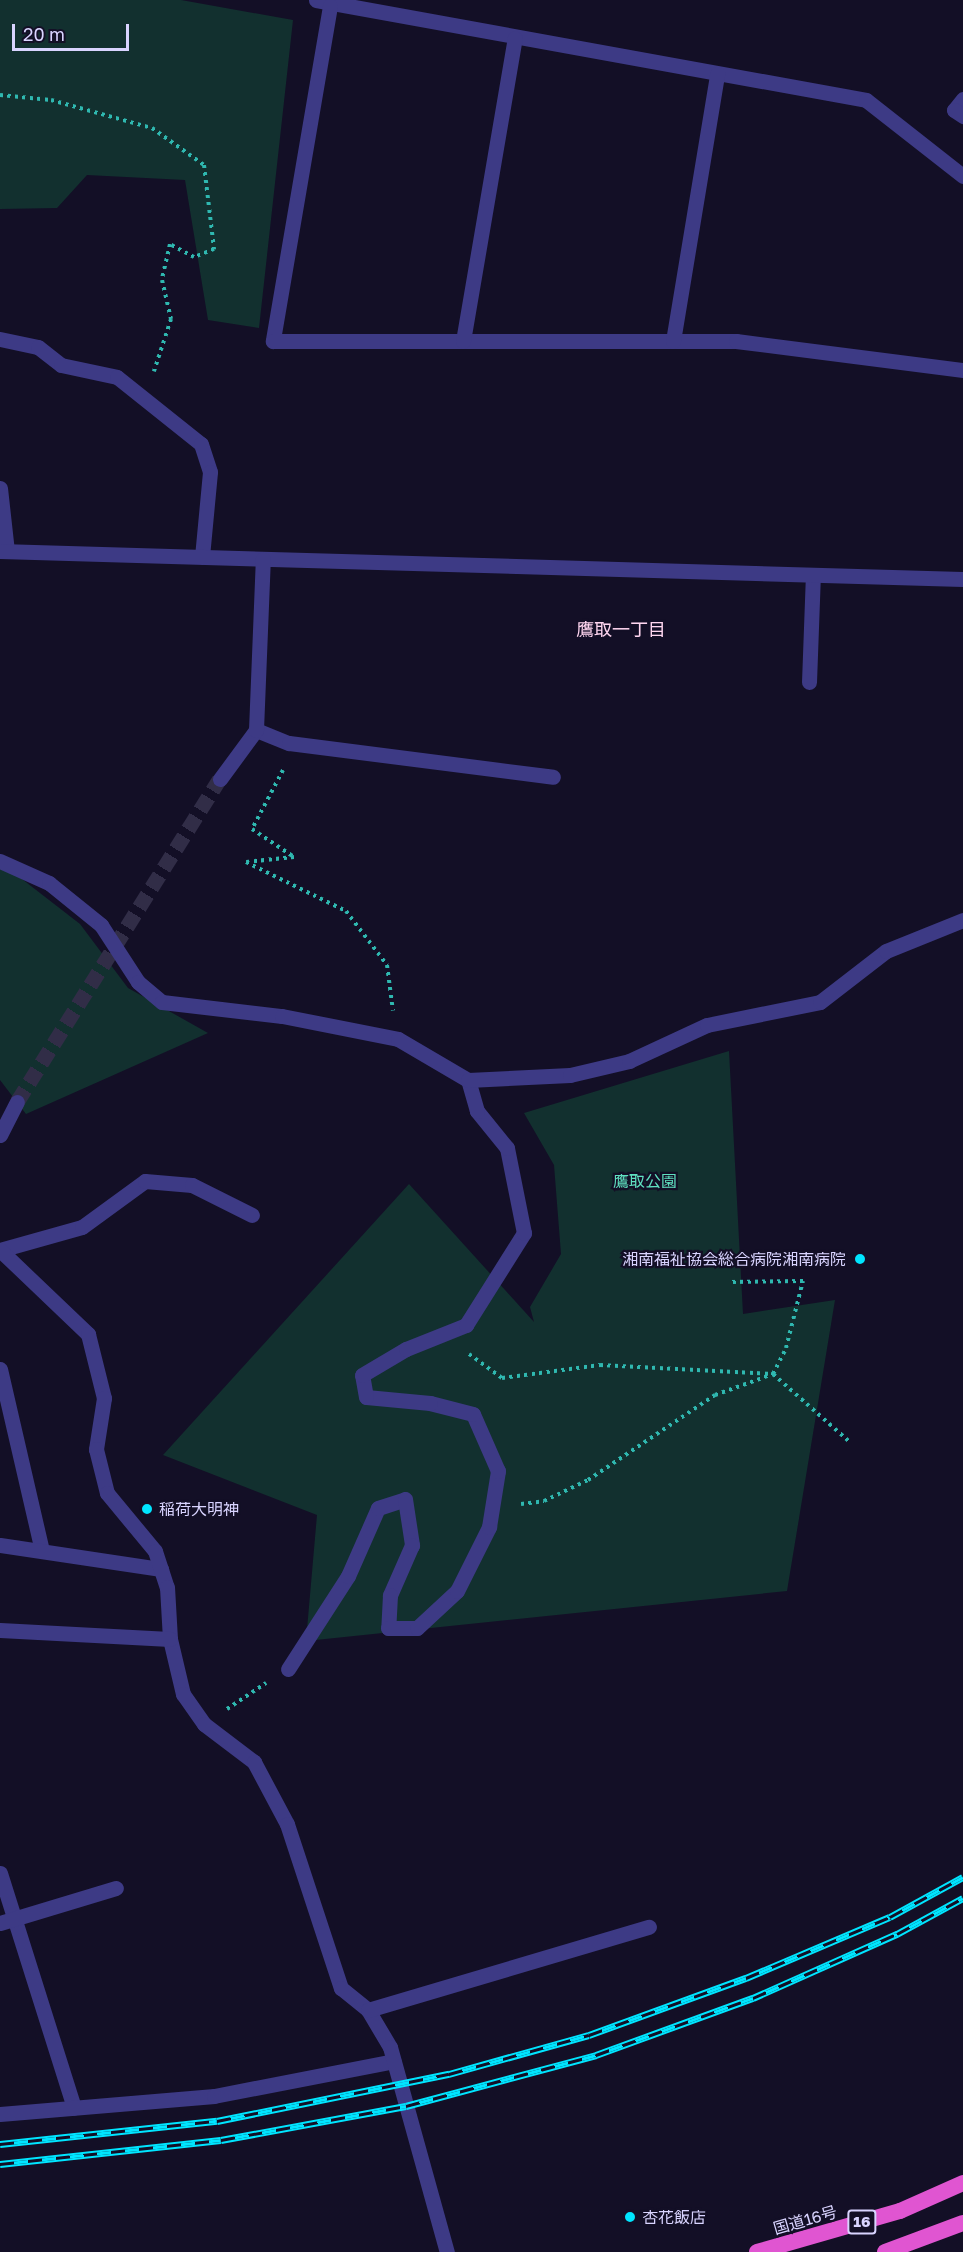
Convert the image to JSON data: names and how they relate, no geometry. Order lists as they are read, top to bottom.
{
  "streets": {
    "highway": ["国道16号", "16"]
  },
  "districts": ["鷹取一丁目"],
  "parks": ["鷹取公園"],
  "places": ["湘南福祉協会総合病院湘南病院", "稲荷大明神", "杏花飯店"],
  "scale_bar": "20 m"
}
